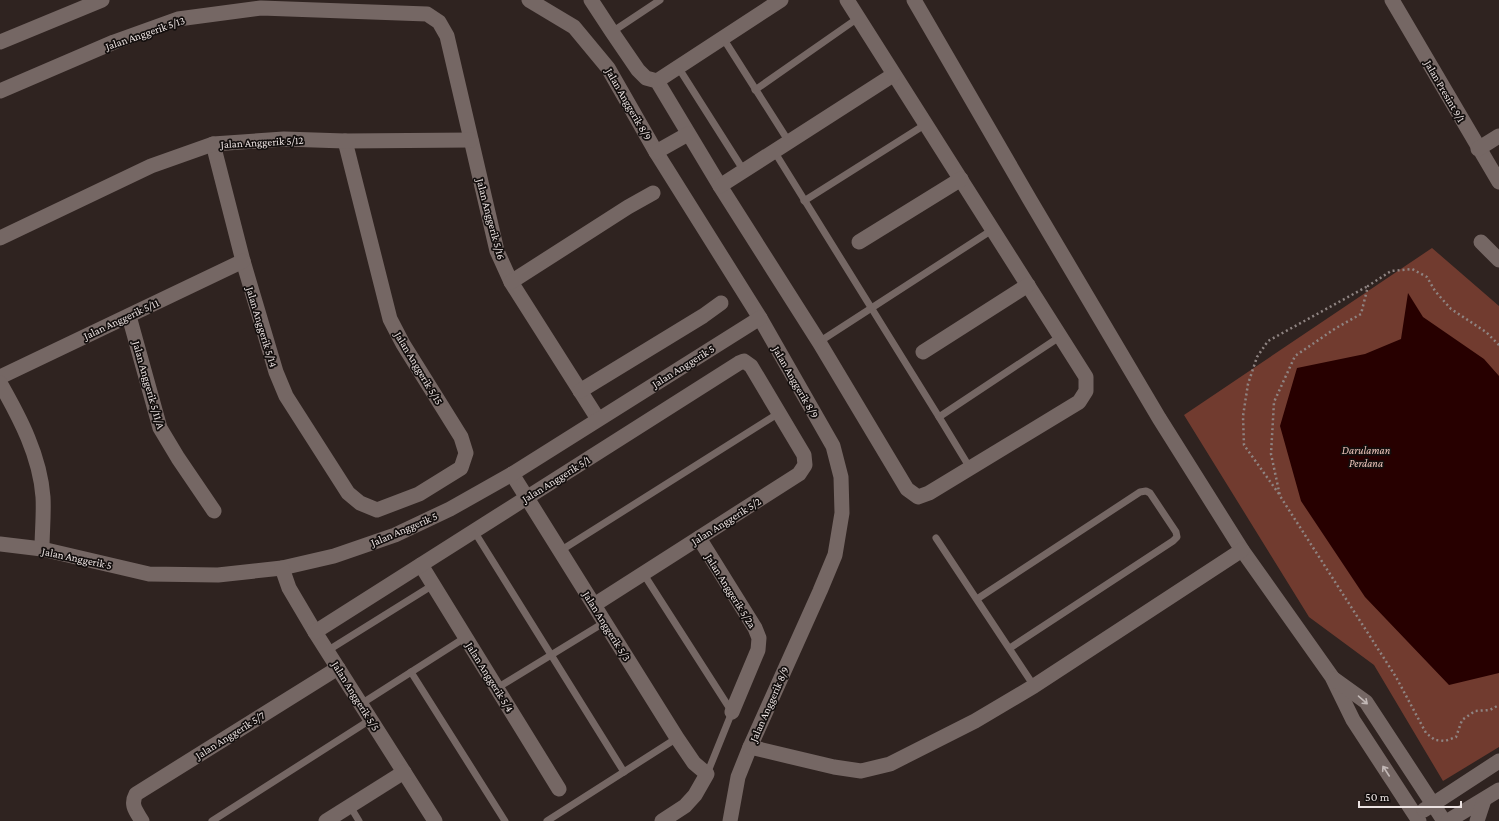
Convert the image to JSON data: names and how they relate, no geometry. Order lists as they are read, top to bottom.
{
  "streets": {
    "street": [
      "Jalan Anggerik 5/13",
      "Jalan Presint 9/1",
      "Jalan Anggerik 8/9",
      "Jalan Anggerik 5/12",
      "Jalan Anggerik 5/16",
      "Jalan Anggerik 5/11",
      "Jalan Anggerik 5/14",
      "Jalan Anggerik 5",
      "Jalan Anggerik 5/15",
      "Jalan Anggerik 5/11/A",
      "Jalan Anggerik 5/1",
      "Jalan Anggerik 5/2",
      "Jalan Anggerik 5/2a",
      "Jalan Anggerik 5/3",
      "Jalan Anggerik 5/4",
      "Jalan Anggerik 5/5",
      "Jalan Anggerik 5/7"
    ]
  },
  "crossings": [
    ["Jalan Anggerik 5/13", "Jalan Anggerik 5/16"],
    ["Jalan Anggerik 8/9", "Jalan Anggerik 5"],
    ["Jalan Anggerik 5/12", "Jalan Anggerik 5/16"],
    ["Jalan Anggerik 5/12", "Jalan Anggerik 5/14"],
    ["Jalan Anggerik 5/12", "Jalan Anggerik 5/15"],
    ["Jalan Anggerik 5/16", "Jalan Anggerik 5"],
    ["Jalan Anggerik 5/11", "Jalan Anggerik 5/14"],
    ["Jalan Anggerik 5/11", "Jalan Anggerik 5/11/A"],
    ["Jalan Anggerik 5/14", "Jalan Anggerik 5/15"],
    ["Jalan Anggerik 5", "Jalan Anggerik 5/3"],
    ["Jalan Anggerik 5", "Jalan Anggerik 5/5"],
    ["Jalan Anggerik 5/1", "Jalan Anggerik 5/2"],
    ["Jalan Anggerik 5/1", "Jalan Anggerik 5/3"],
    ["Jalan Anggerik 5/1", "Jalan Anggerik 5/4"],
    ["Jalan Anggerik 5/1", "Jalan Anggerik 5/5"],
    ["Jalan Anggerik 5/2", "Jalan Anggerik 5/2a"],
    ["Jalan Anggerik 5/2", "Jalan Anggerik 5/3"],
    ["Jalan Anggerik 5/5", "Jalan Anggerik 5/7"]
  ],
  "parks": ["Darulaman Perdana"],
  "scale_bar": "50 m"
}
